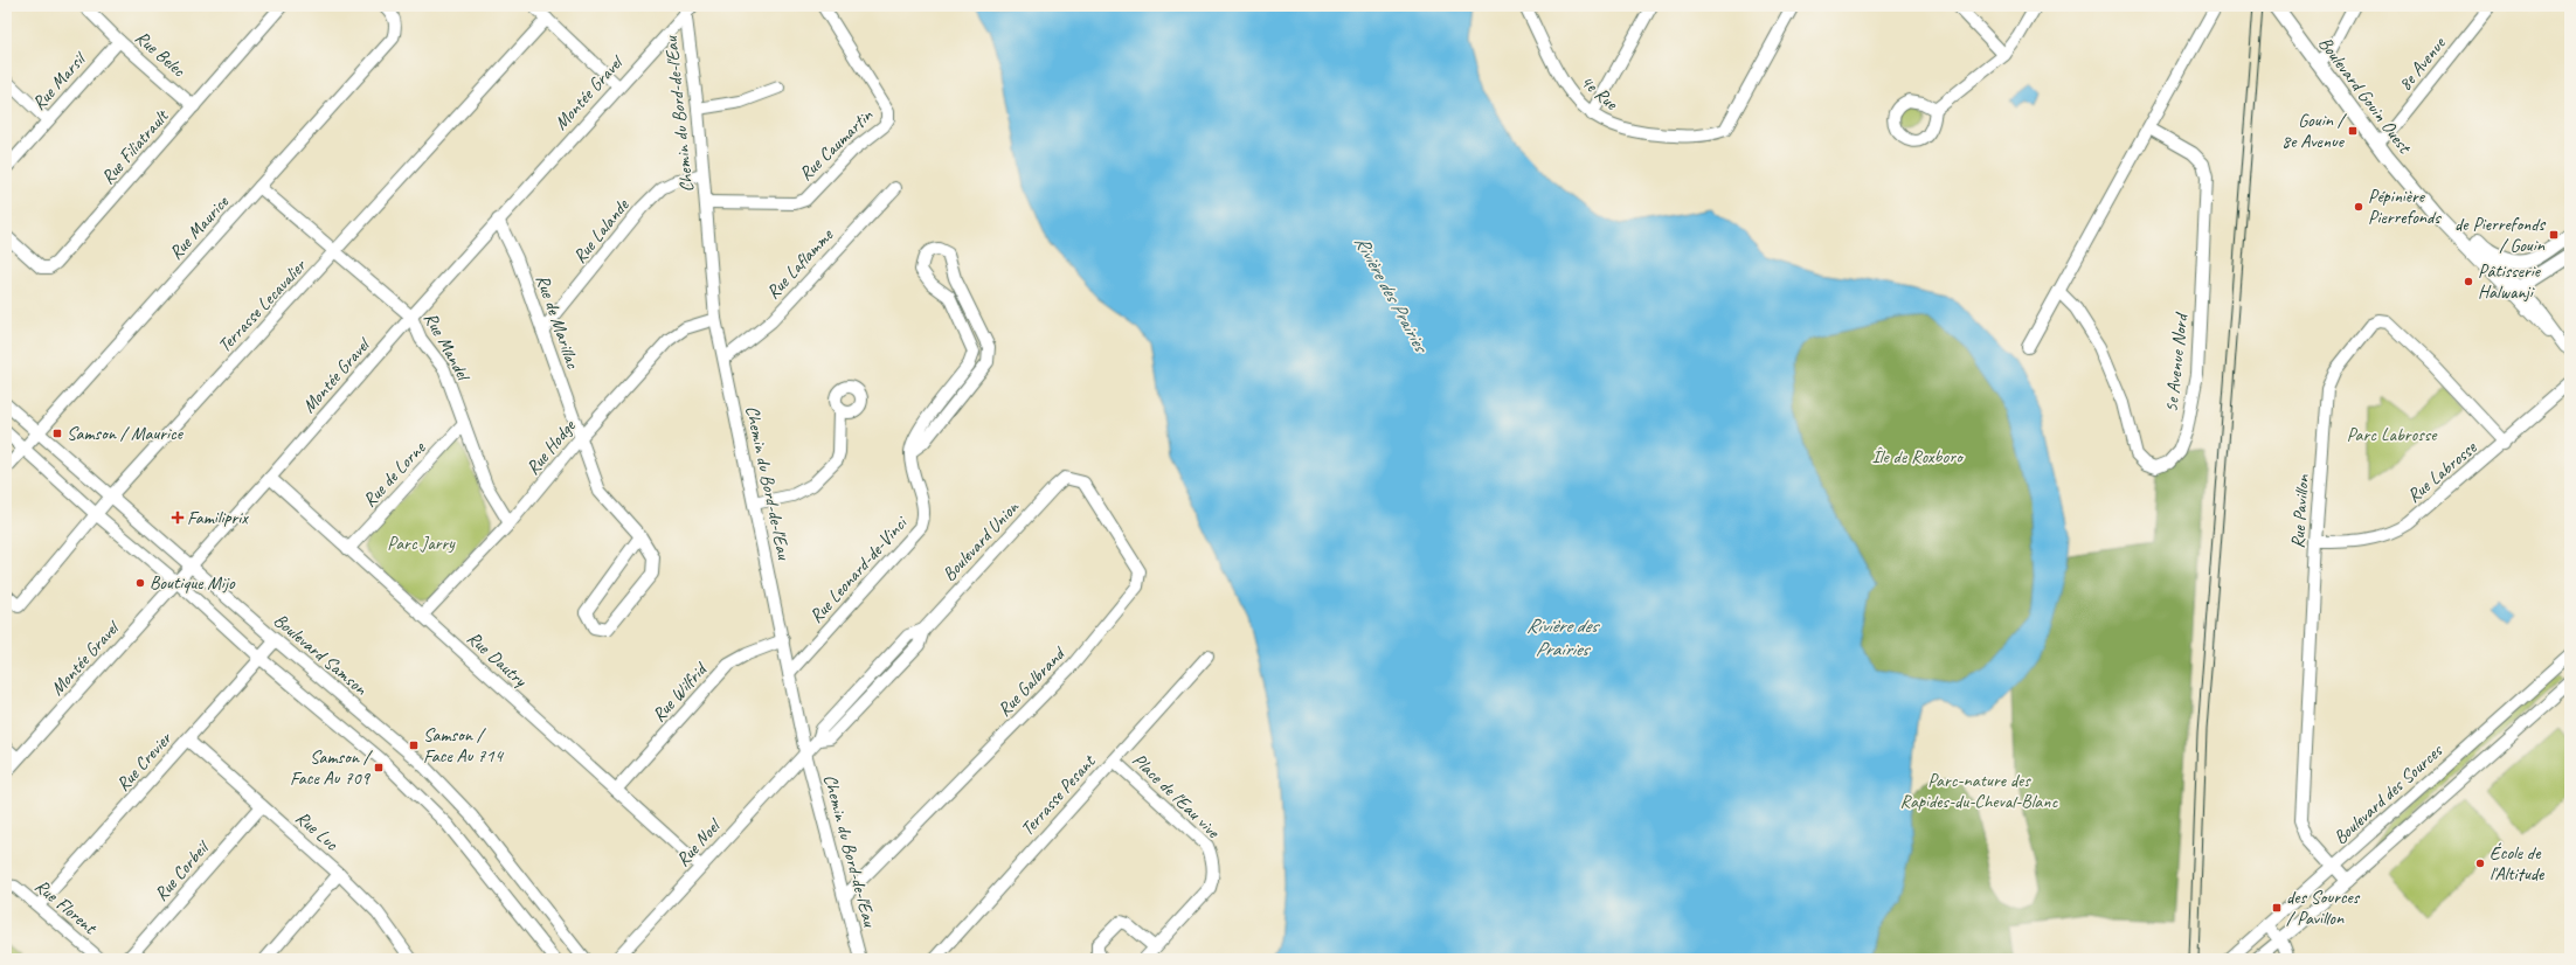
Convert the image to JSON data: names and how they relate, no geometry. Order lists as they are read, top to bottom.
{
  "streets": {
    "main road": ["Boulevard Gouin Ouest"],
    "street": [
      "Rue Belec",
      "8e Avenue",
      "Rue Marsil",
      "4e Rue",
      "Montée Gravel",
      "Chemin du Bord-de-l'Eau",
      "Rue Caumartin",
      "Rue Filiatrault",
      "Rue Maurice",
      "Rue Lalande",
      "Rue Laflamme",
      "Terrasse Lecavalier",
      "Rue de Marillac",
      "Rue Mandel",
      "5e Avenue Nord",
      "Rue Hodge",
      "Rue Labrosse",
      "Rue de Lorne",
      "Rue Pavillon",
      "Boulevard Union",
      "Rue Leonard-de-Vinci",
      "Boulevard Samson",
      "Rue Dautry",
      "Rue Galbrand",
      "Rue Wilfrid",
      "Rue Crevier",
      "Boulevard des Sources",
      "Terrasse Pesant",
      "Place de l'Eau vive",
      "Rue Luc",
      "Rue Noel",
      "Rue Corbeil",
      "Rue Florent"
    ]
  },
  "crossings": [
    ["Rue Belec", "Rue Marsil"],
    ["Rue Belec", "Rue Filiatrault"],
    ["8e Avenue", "Boulevard Gouin Ouest"],
    ["Montée Gravel", "Chemin du Bord-de-l'Eau"],
    ["Montée Gravel", "Rue de Marillac"],
    ["Montée Gravel", "Rue Mandel"],
    ["Montée Gravel", "Boulevard Samson"],
    ["Montée Gravel", "Rue Dautry"],
    ["Chemin du Bord-de-l'Eau", "Rue Caumartin"],
    ["Chemin du Bord-de-l'Eau", "Rue Lalande"],
    ["Chemin du Bord-de-l'Eau", "Rue Laflamme"],
    ["Chemin du Bord-de-l'Eau", "Rue Hodge"],
    ["Chemin du Bord-de-l'Eau", "Boulevard Union"],
    ["Chemin du Bord-de-l'Eau", "Rue Leonard-de-Vinci"],
    ["Chemin du Bord-de-l'Eau", "Rue Galbrand"],
    ["Chemin du Bord-de-l'Eau", "Rue Wilfrid"],
    ["Chemin du Bord-de-l'Eau", "Rue Noel"],
    ["Rue Maurice", "Rue Mandel"],
    ["Rue Maurice", "Boulevard Samson"],
    ["Rue Lalande", "Rue de Marillac"],
    ["Terrasse Lecavalier", "Rue Mandel"],
    ["Terrasse Lecavalier", "Boulevard Samson"],
    ["Rue de Marillac", "Rue Hodge"],
    ["Rue Mandel", "Rue Hodge"],
    ["Rue Mandel", "Rue de Lorne"],
    ["Rue Hodge", "Rue Dautry"],
    ["Rue Labrosse", "Rue Pavillon"],
    ["Rue de Lorne", "Rue Dautry"],
    ["Rue Pavillon", "Boulevard des Sources"],
    ["Boulevard Union", "Rue Galbrand"],
    ["Boulevard Union", "Rue Noel"],
    ["Boulevard Samson", "Rue Crevier"],
    ["Rue Dautry", "Rue Wilfrid"],
    ["Rue Dautry", "Rue Noel"],
    ["Rue Crevier", "Rue Luc"],
    ["Rue Crevier", "Rue Florent"],
    ["Terrasse Pesant", "Place de l'Eau vive"],
    ["Rue Luc", "Rue Corbeil"]
  ],
  "water": ["Rivière des Prairies"],
  "parks": [
    "Parc Labrosse",
    "Île de Roxboro",
    "Parc Jarry",
    "Parc-nature des Rapides-du-Cheval-Blanc"
  ],
  "places": {
    "transit": [
      "Gouin / 8e Avenue",
      "de Pierrefonds / Gouin",
      "Samson / Maurice",
      "Samson / Face Au 714",
      "Samson / Face Au 709",
      "des Sources / Pavillon"
    ],
    "other": [
      "Pépinière Pierrefonds",
      "Pâtisserie Halwanji",
      "Boutique Mijo",
      "École de l'Altitude"
    ],
    "health": ["Familiprix"]
  }
}
